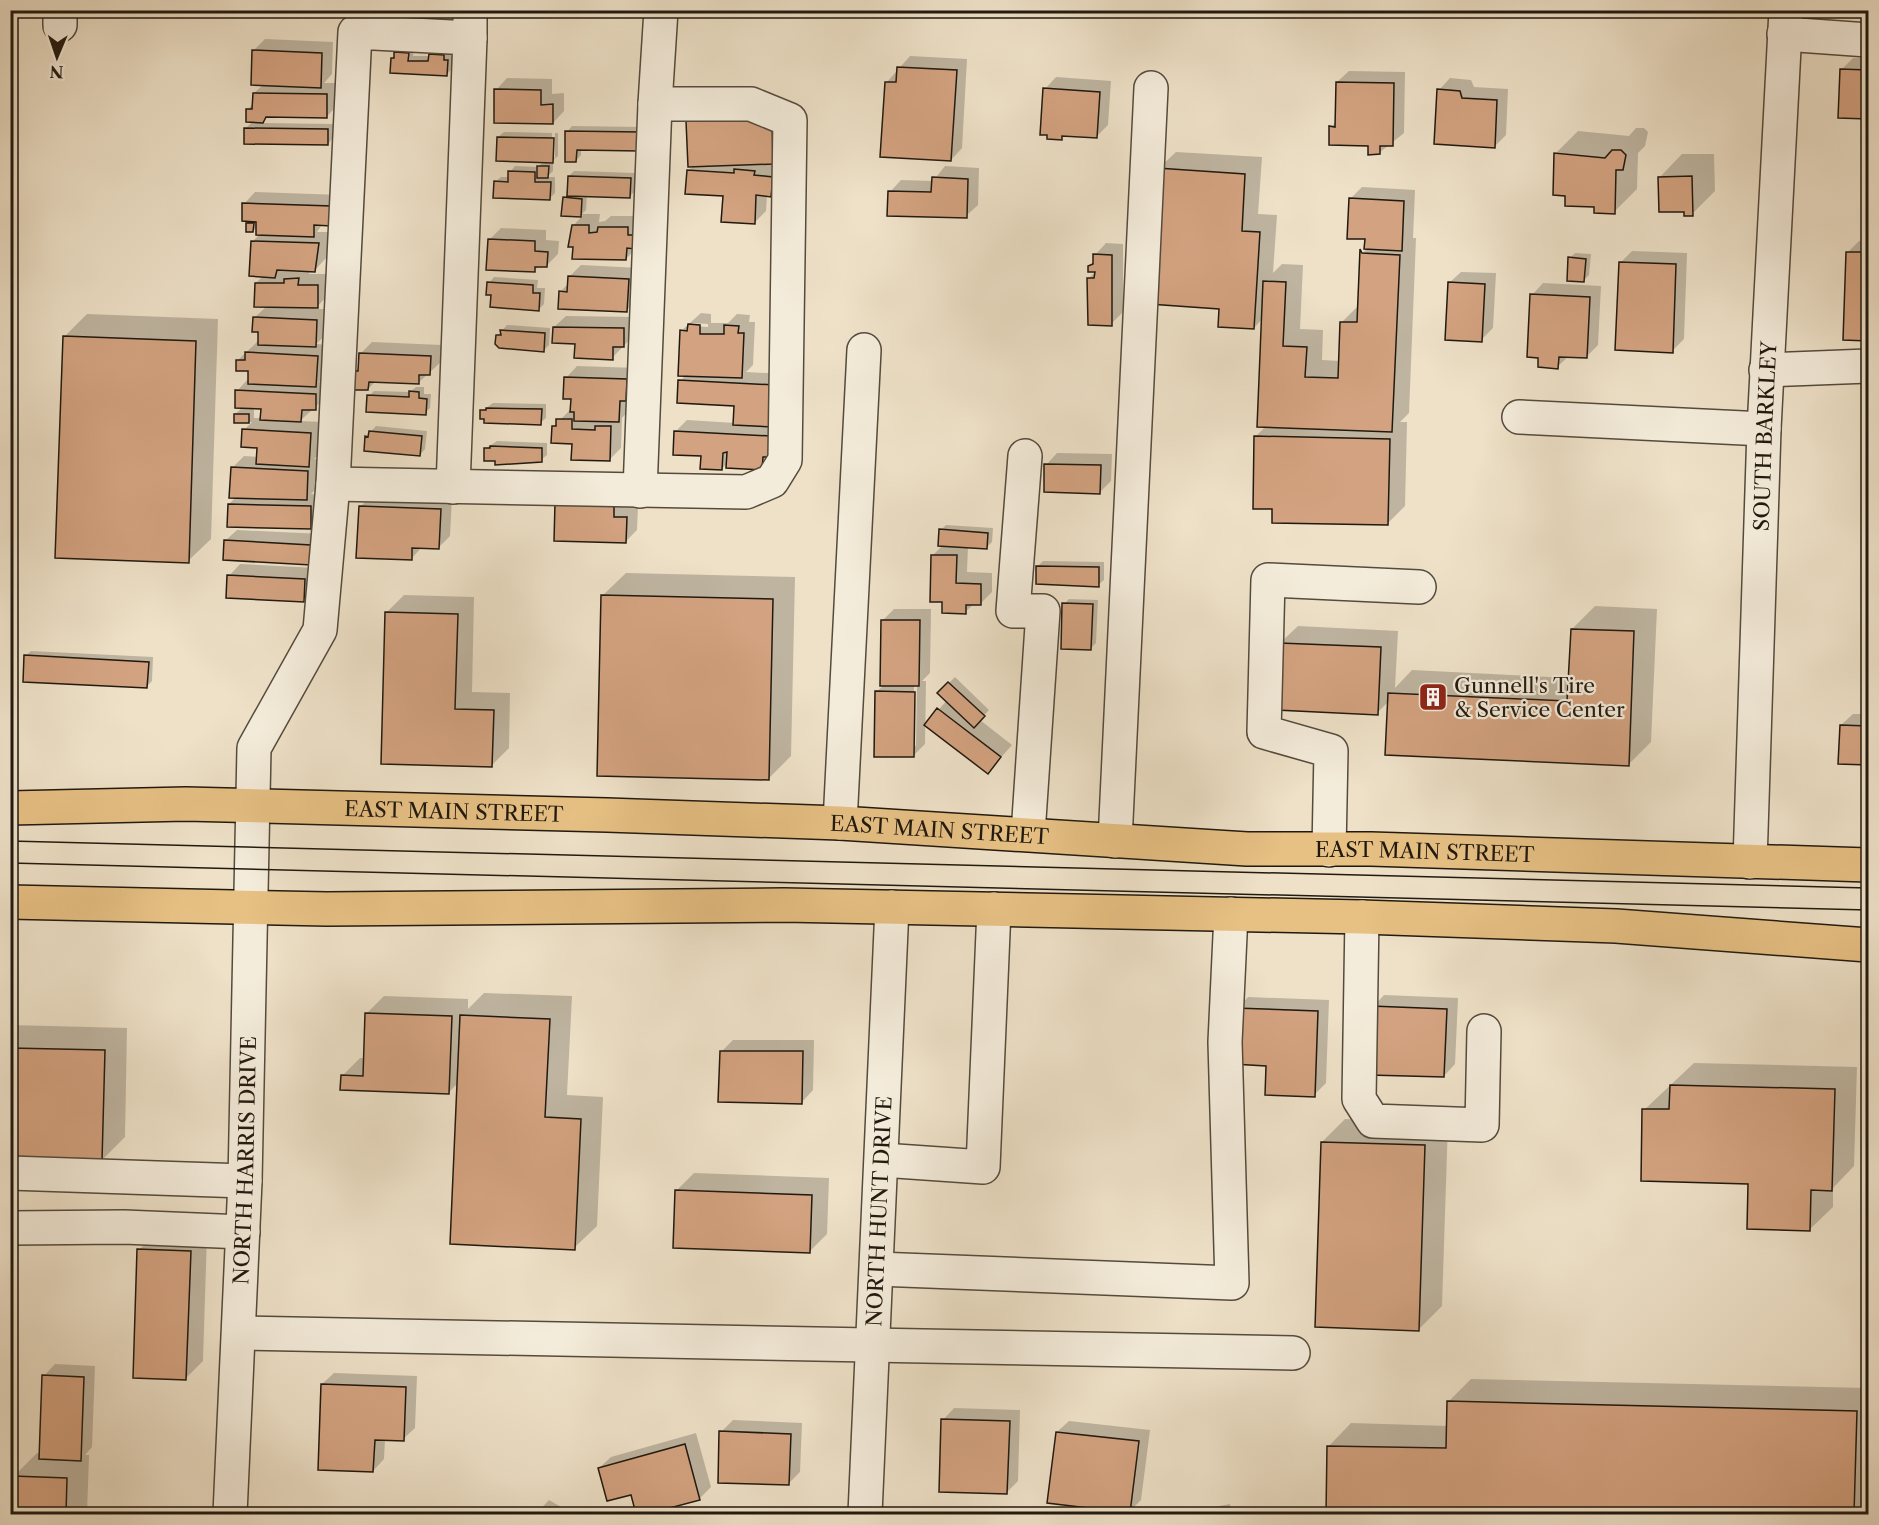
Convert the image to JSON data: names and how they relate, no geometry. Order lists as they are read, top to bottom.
{
  "streets": {
    "main road": ["EAST MAIN STREET"],
    "street": ["SOUTH BARKLEY", "NORTH HARRIS DRIVE", "NORTH HUNT DRIVE"]
  },
  "crossings": [
    ["SOUTH BARKLEY", "EAST MAIN STREET"],
    ["EAST MAIN STREET", "NORTH HARRIS DRIVE"]
  ],
  "places": {
    "building": ["Gunnell's Tire & Service Center"]
  },
  "north": "bottom"
}
